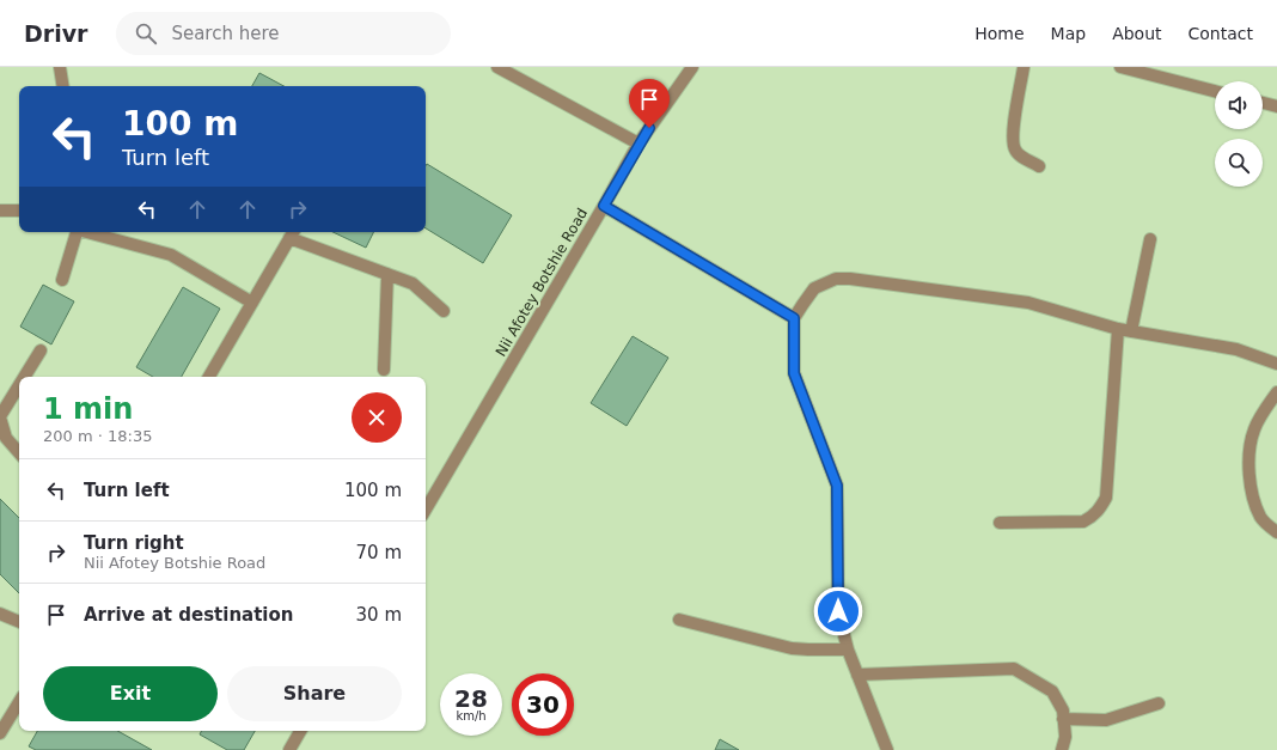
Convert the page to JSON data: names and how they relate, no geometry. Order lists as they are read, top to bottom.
{
  "streets": {
    "street": ["Nii Afotey Botshie Road"]
  },
  "page": {
    "header": "Drivr",
    "search": "Search here",
    "nav": [
      "Home",
      "Map",
      "About",
      "Contact"
    ],
    "turn": ["100 m", "Turn left"],
    "heading": ["1 min", "200 m · 18:35"],
    "list": [
      {
        "name": "Turn left",
        "value": "100 m"
      },
      {
        "name": "Turn right",
        "note": "Nii Afotey Botshie Road",
        "value": "70 m"
      },
      {
        "name": "Arrive at destination",
        "value": "30 m"
      }
    ],
    "buttons": ["Exit", "Share"],
    "speed": "28 km/h",
    "limit": "30"
  }
}
